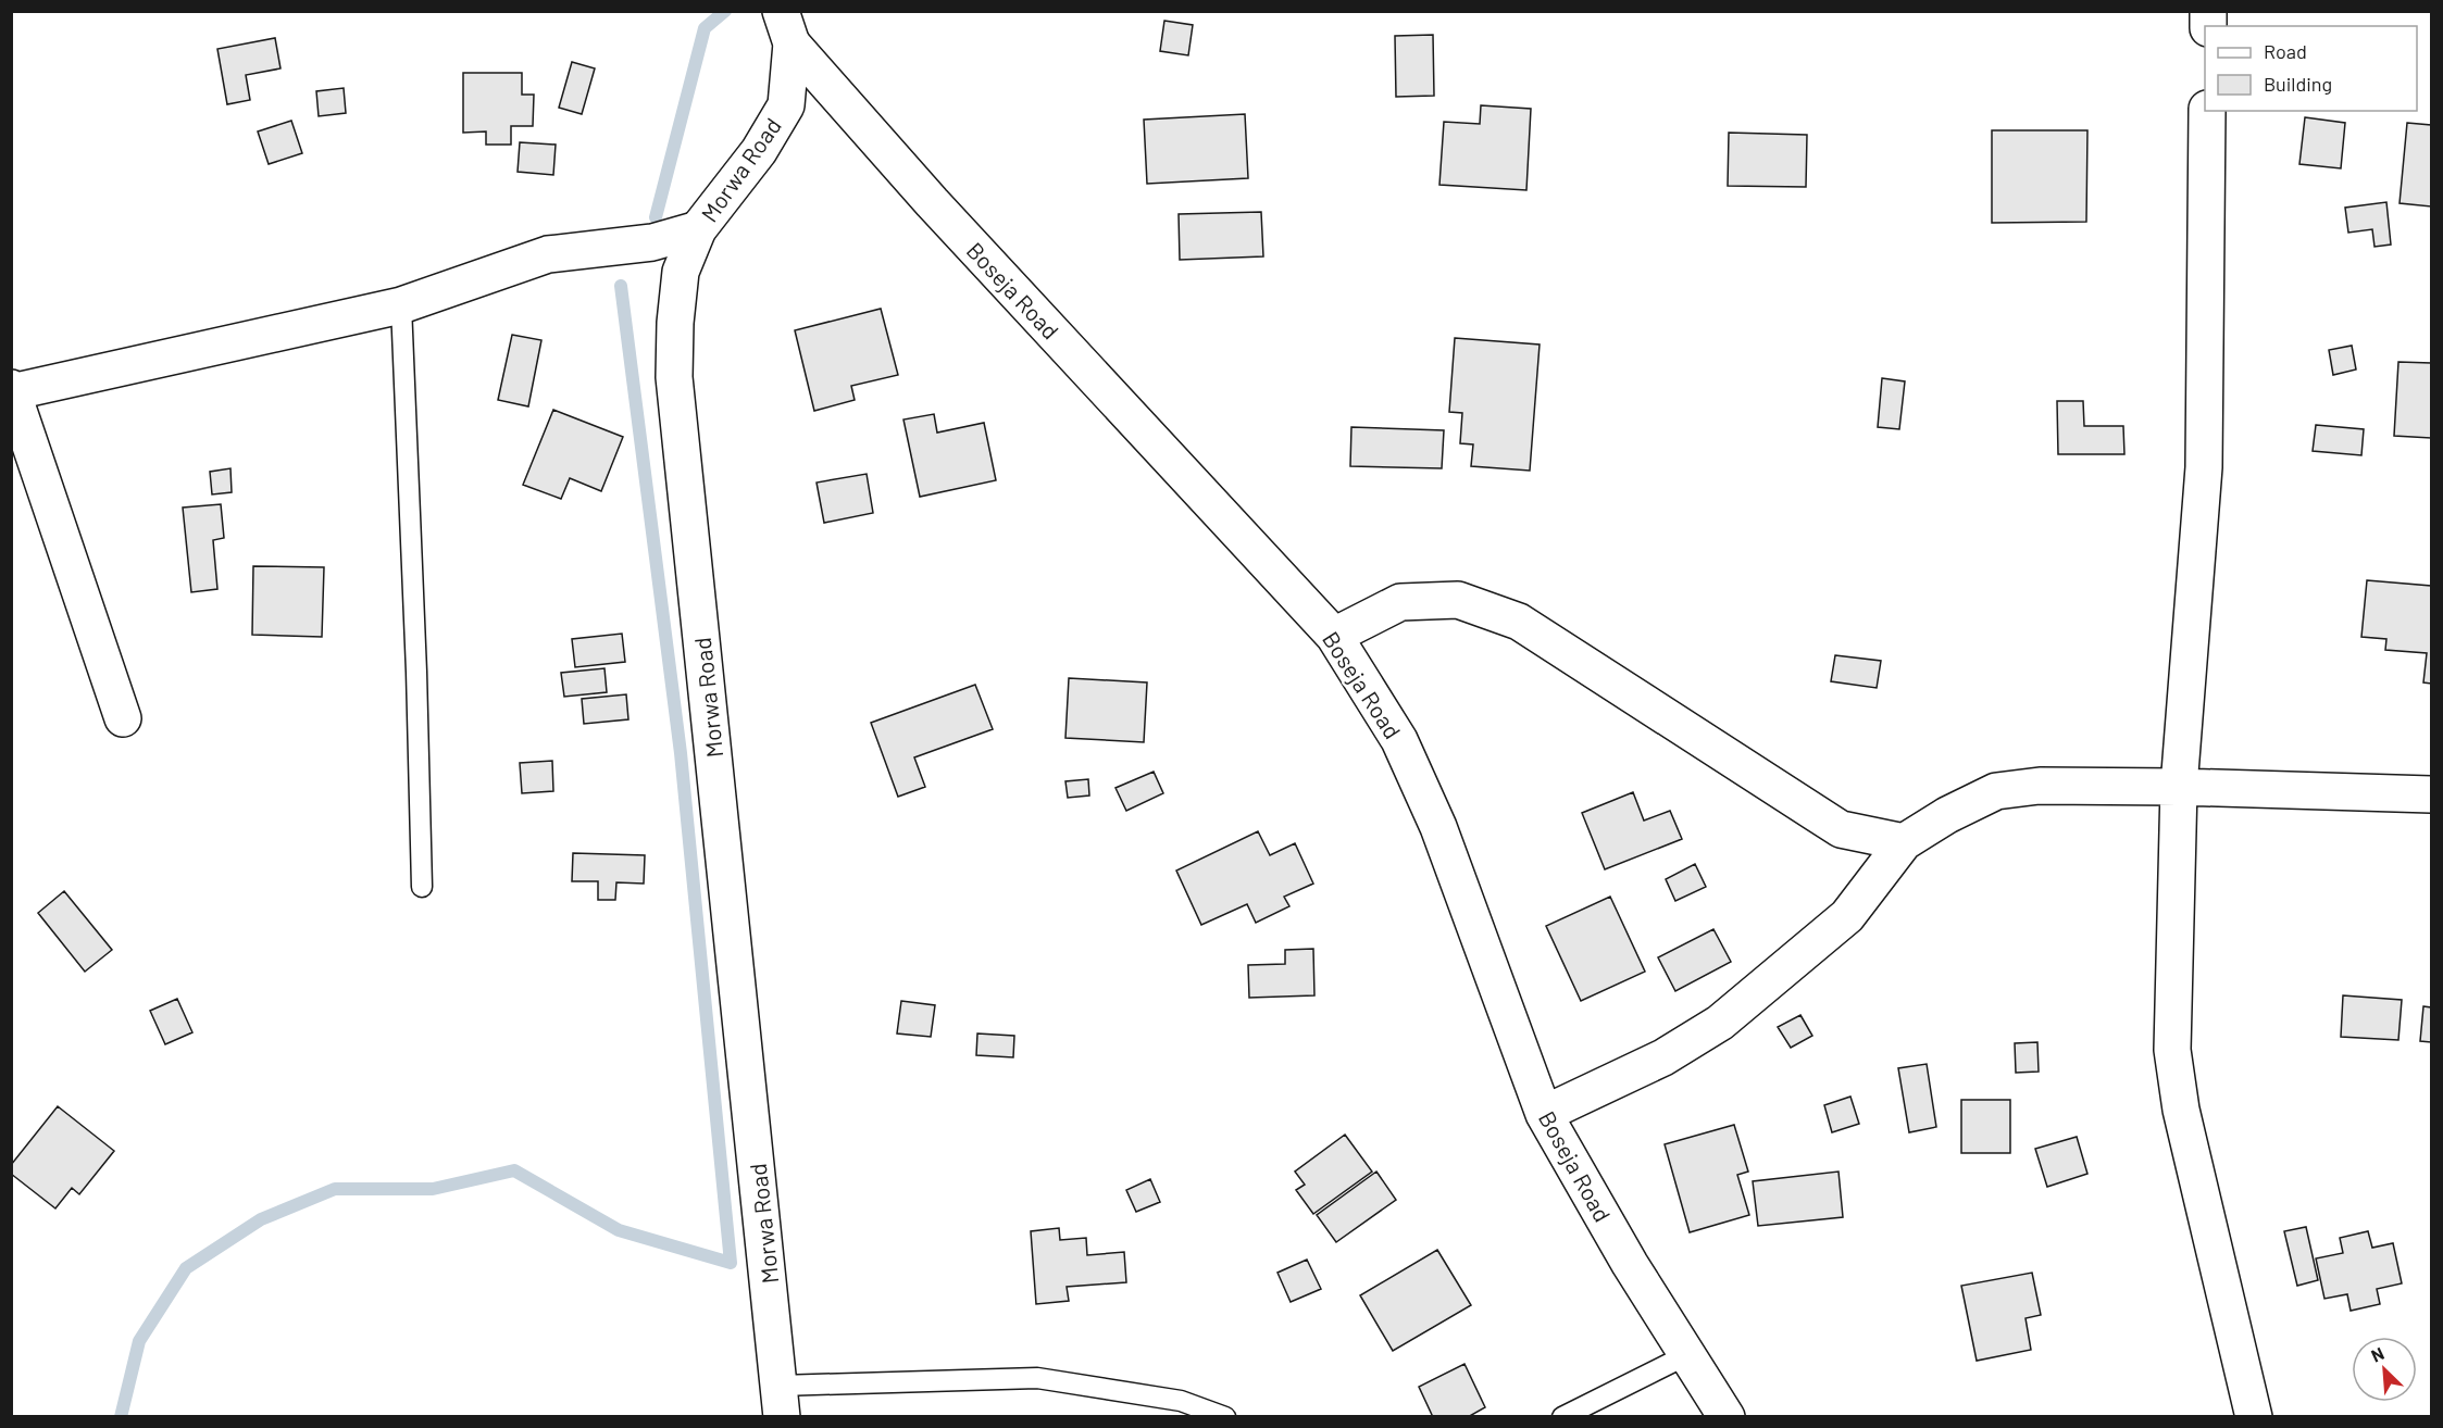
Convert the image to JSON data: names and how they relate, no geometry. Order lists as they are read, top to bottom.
{
  "streets": {
    "street": ["Morwa Road", "Boseja Road"]
  },
  "crossings": [
    ["Morwa Road", "Boseja Road"]
  ],
  "legend": ["Road", "Building"],
  "north": "top left"
}
